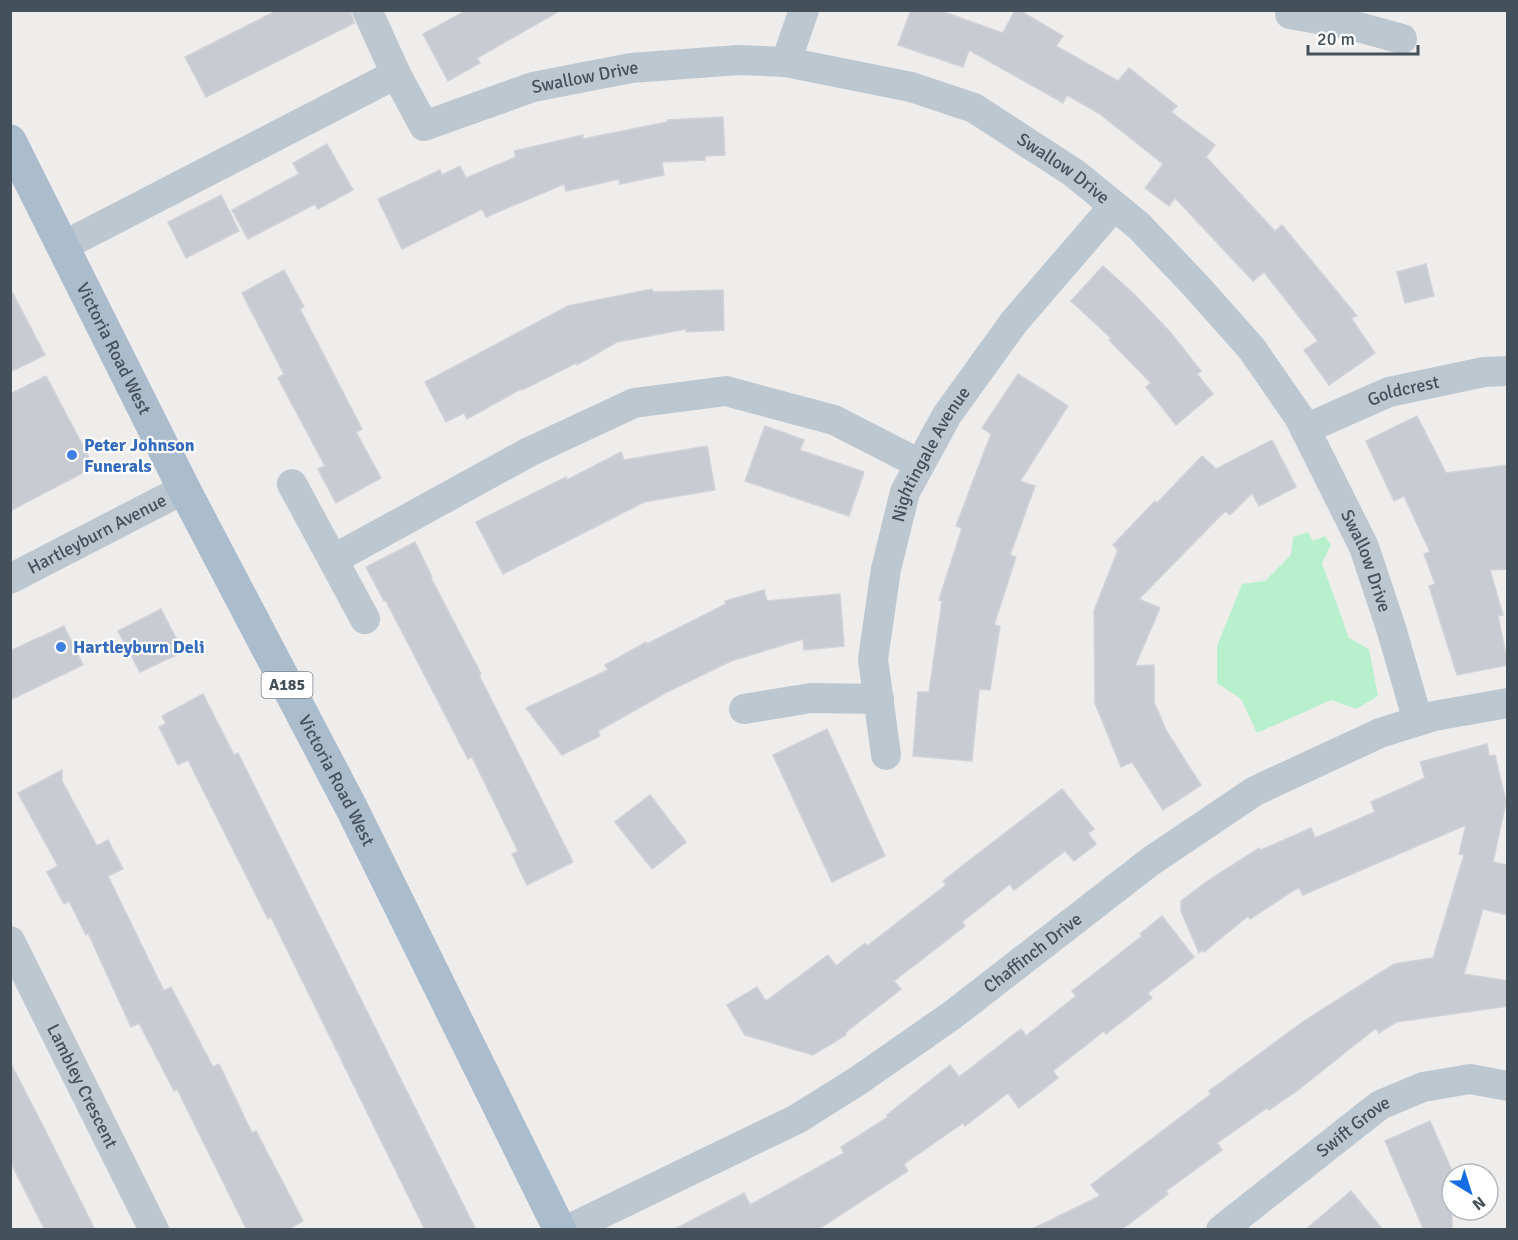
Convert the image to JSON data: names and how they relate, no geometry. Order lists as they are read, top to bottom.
{
  "streets": {
    "main road": ["Victoria Road West", "A185"],
    "street": [
      "Swallow Drive",
      "Goldcrest",
      "Nightingale Avenue",
      "Hartleyburn Avenue",
      "Chaffinch Drive",
      "Lambley Crescent",
      "Swift Grove"
    ]
  },
  "crossings": [
    ["Swallow Drive", "Goldcrest"],
    ["Swallow Drive", "Nightingale Avenue"],
    ["Swallow Drive", "Chaffinch Drive"],
    ["Victoria Road West", "Hartleyburn Avenue"]
  ],
  "places": ["Peter Johnson Funerals", "Hartleyburn Deli"],
  "scale_bar": "20 m",
  "north": "bottom right"
}
